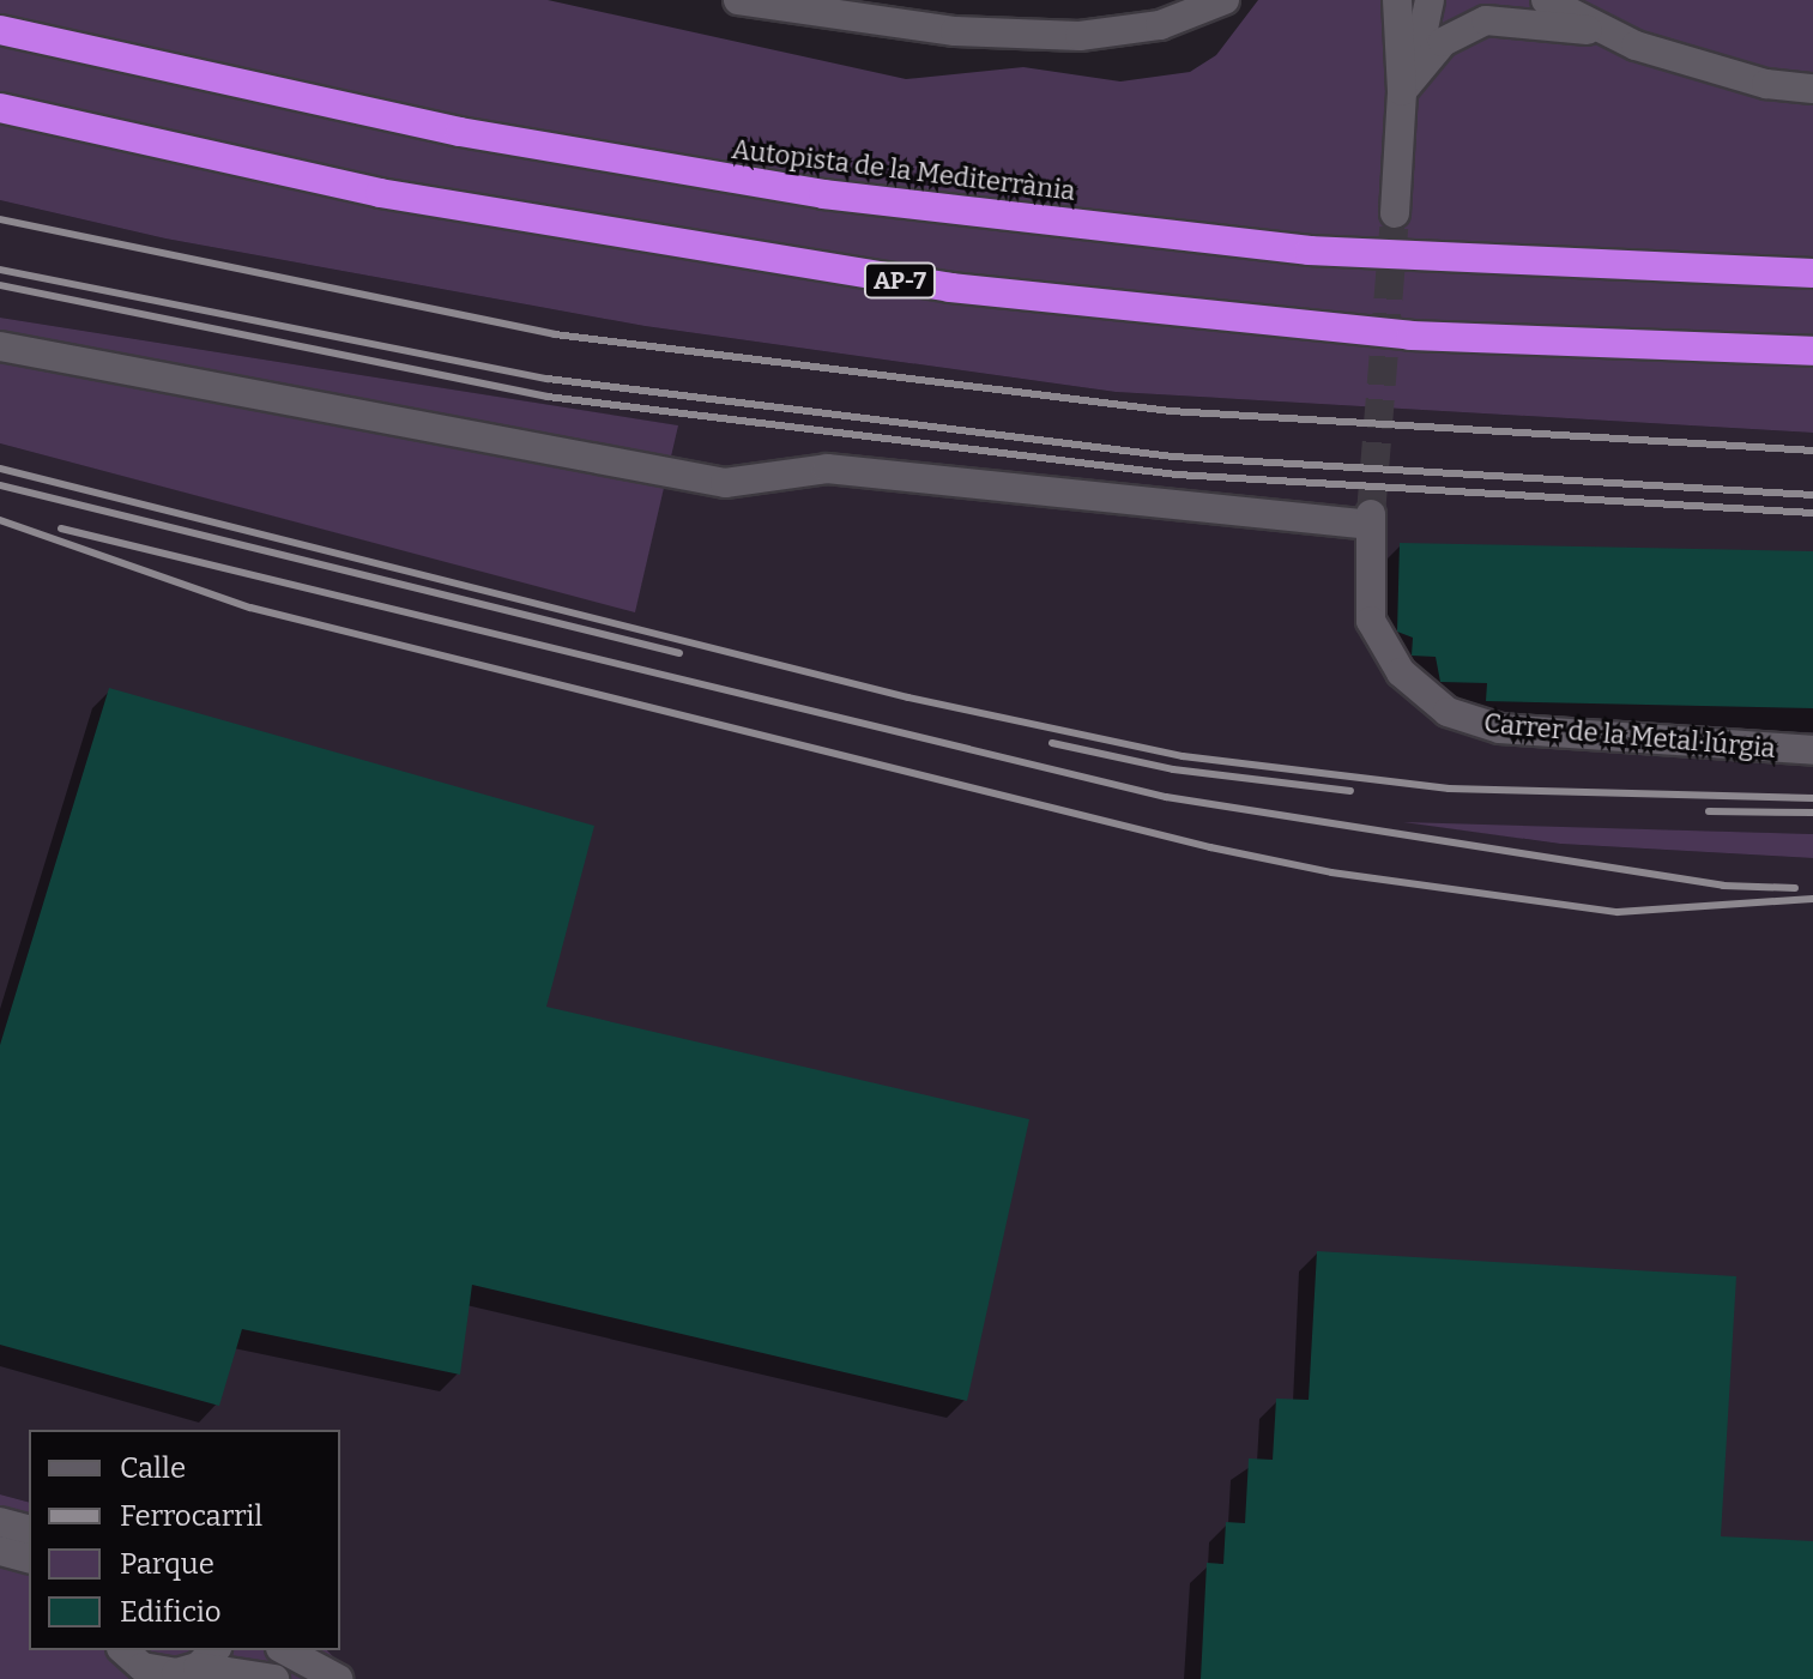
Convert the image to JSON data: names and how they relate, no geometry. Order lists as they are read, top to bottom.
{
  "streets": {
    "highway": ["Autopista de la Mediterrània", "AP-7"],
    "street": ["Carrer de la Metal·lúrgia"]
  },
  "legend": [
    "Calle",
    "Ferrocarril",
    "Parque",
    "Edificio"
  ]
}
